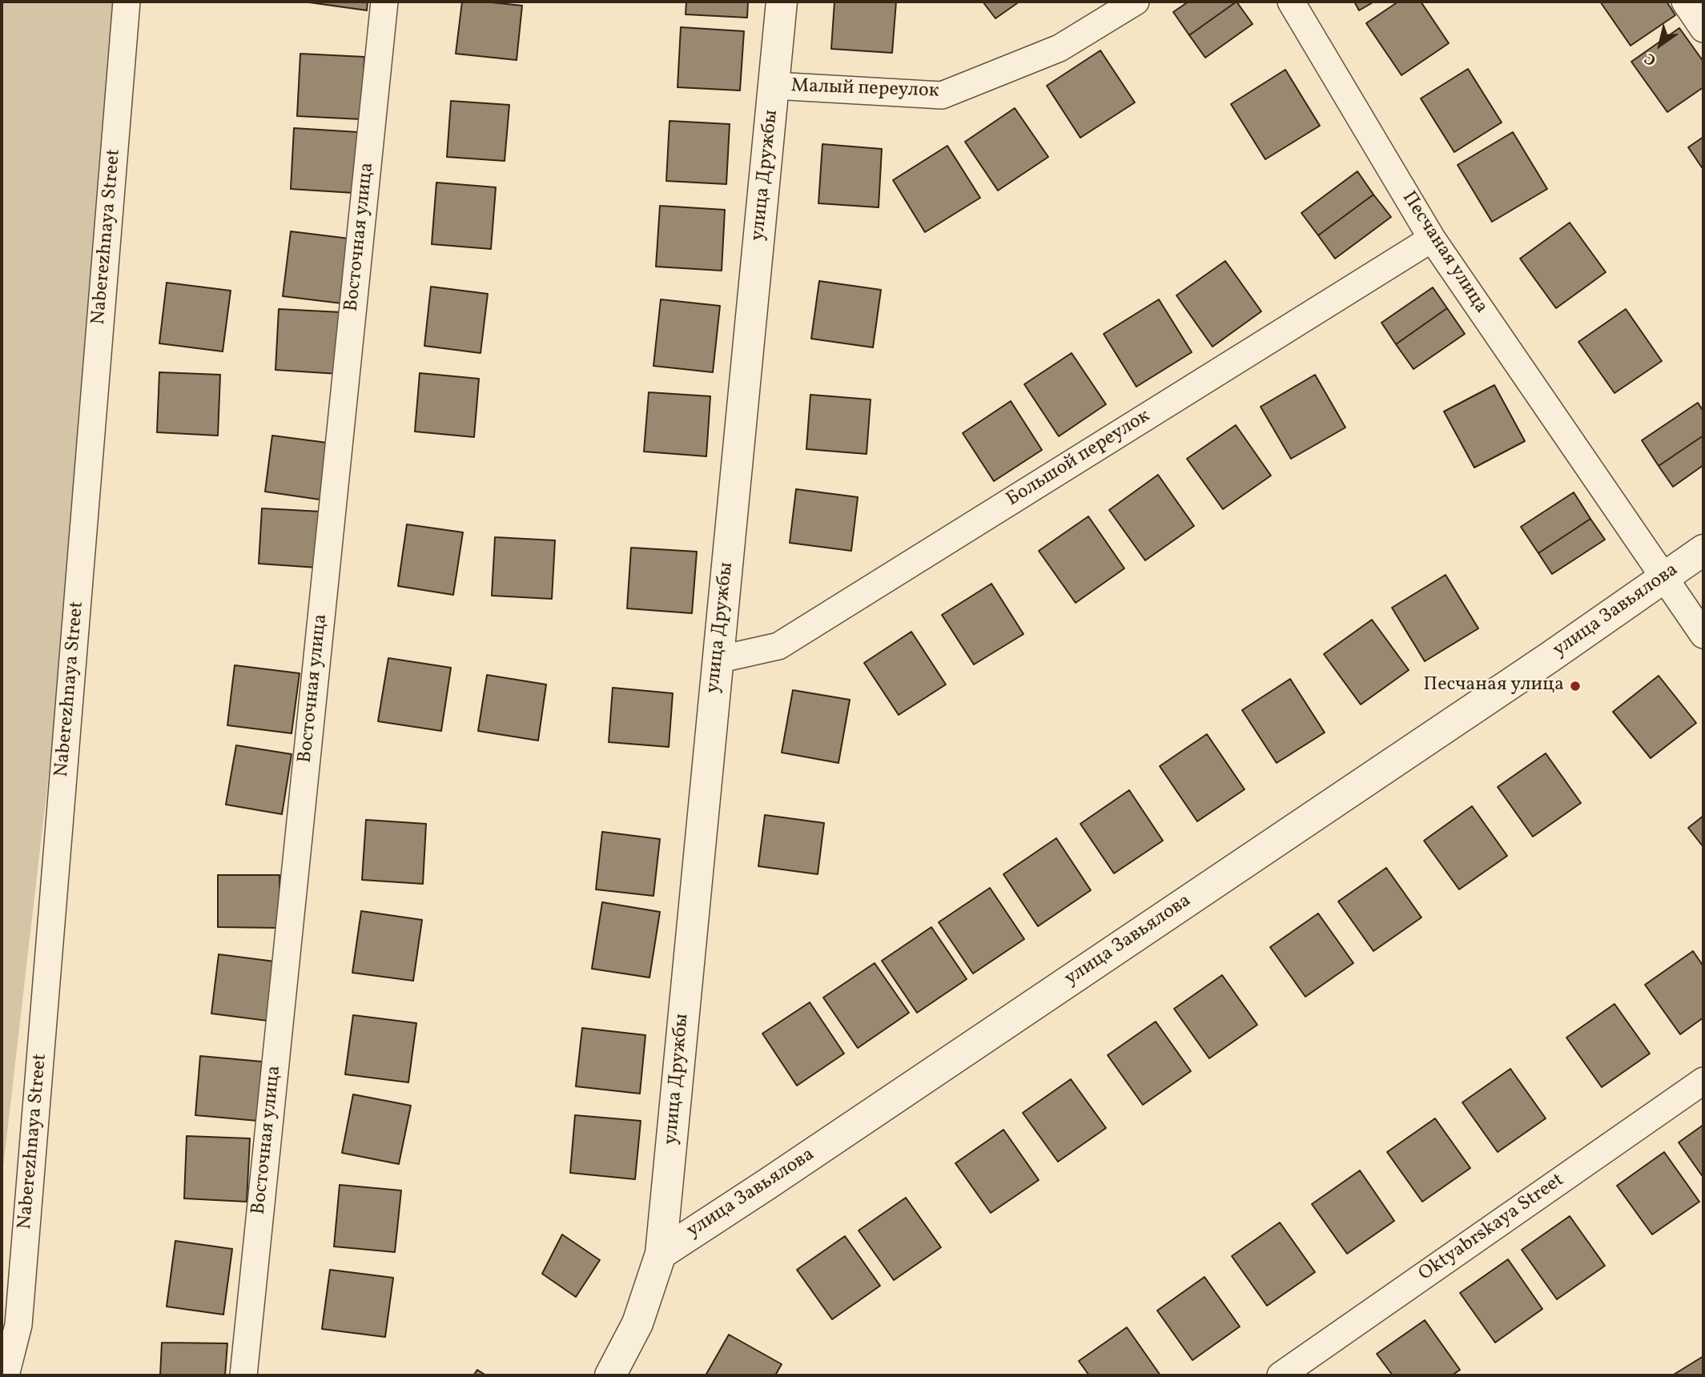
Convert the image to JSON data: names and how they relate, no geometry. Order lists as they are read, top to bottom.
{
  "streets": {
    "street": [
      "Малый переулок",
      "улица Дружбы",
      "Naberezhnaya Street",
      "Восточная улица",
      "Песчаная улица",
      "Большой переулок",
      "улица Завьялова",
      "Oktyabrskaya Street"
    ]
  },
  "crossings": [
    ["Малый переулок", "улица Дружбы"],
    ["улица Дружбы", "Большой переулок"],
    ["улица Дружбы", "улица Завьялова"],
    ["Песчаная улица", "Большой переулок"],
    ["Песчаная улица", "улица Завьялова"]
  ],
  "places": ["Песчаная улица"],
  "north": "bottom left"
}
